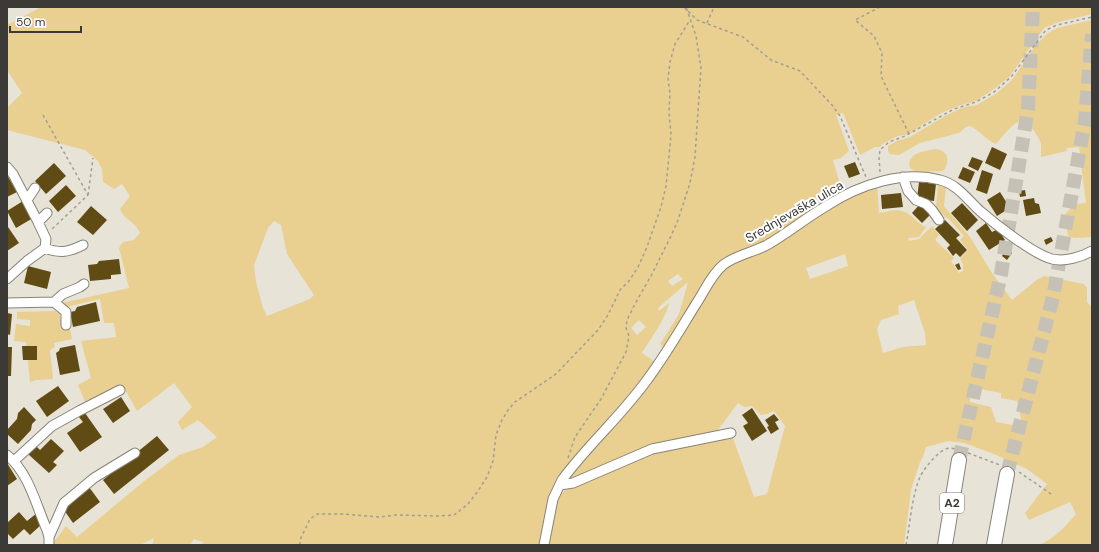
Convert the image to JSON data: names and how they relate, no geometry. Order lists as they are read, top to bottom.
{
  "streets": {
    "highway": ["A2"],
    "street": ["Srednjevaška ulica"]
  },
  "scale_bar": "50 m"
}
